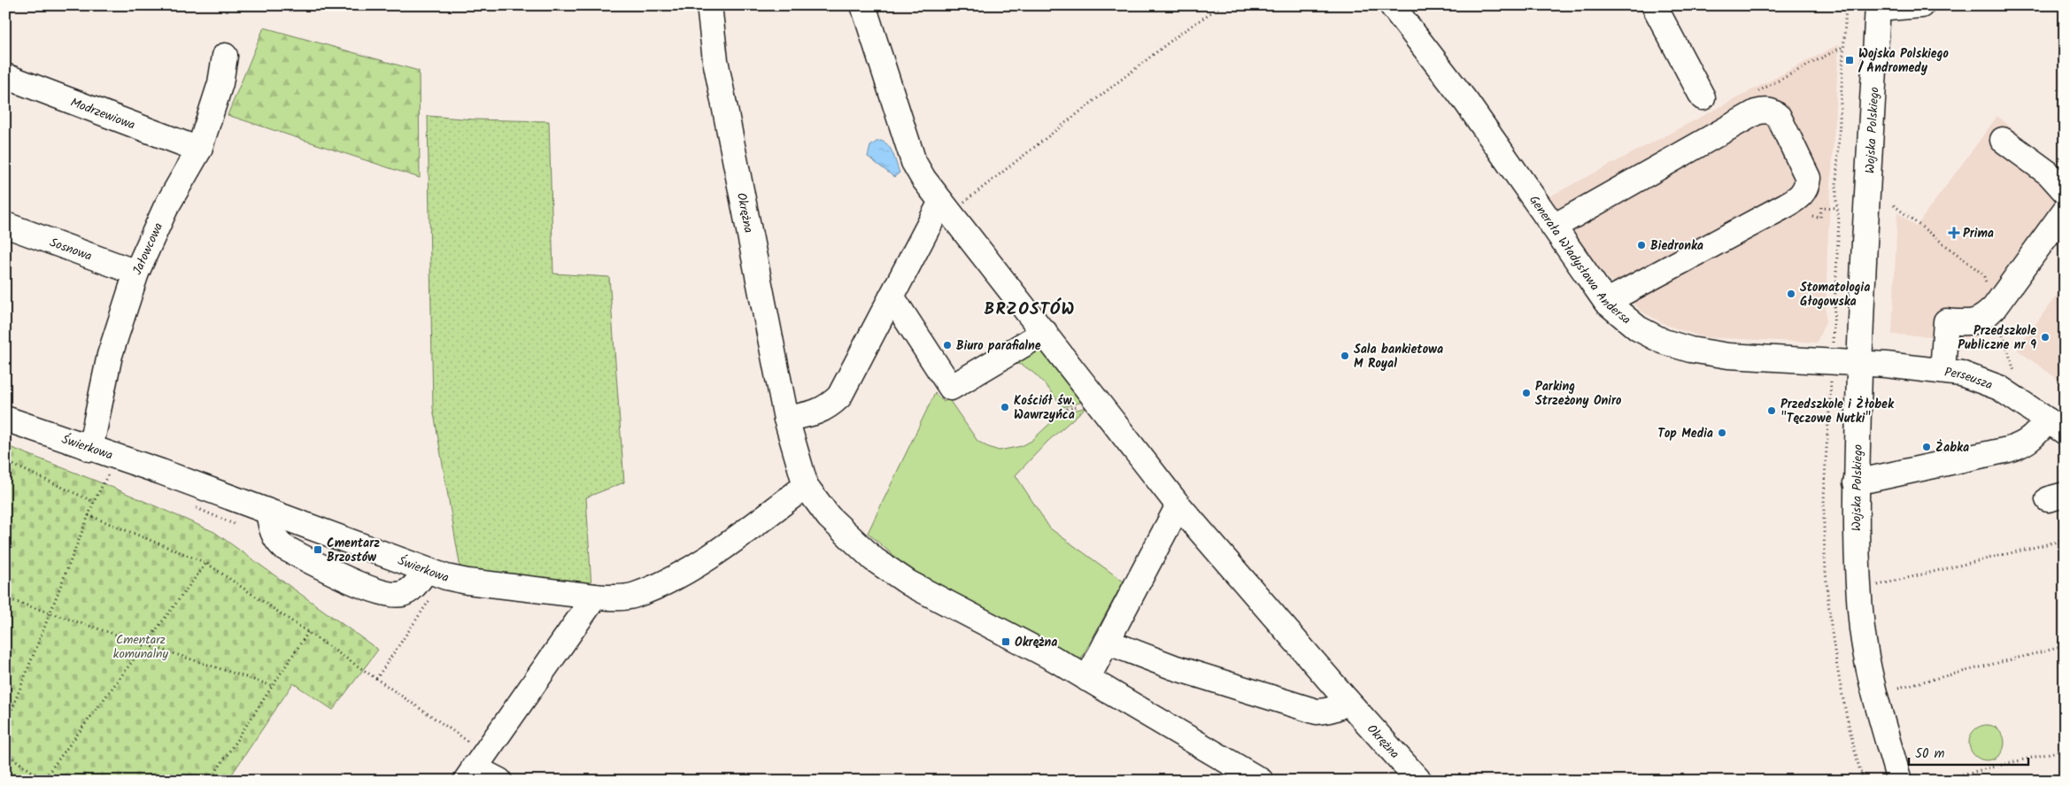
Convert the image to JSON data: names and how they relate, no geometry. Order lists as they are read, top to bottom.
{
  "streets": {
    "street": [
      "Modrzewiowa",
      "Wojska Polskiego",
      "Okrężna",
      "Sosnowa",
      "Jałowcowa",
      "Generała Władysława Andersa",
      "Perseusza",
      "Świerkowa"
    ]
  },
  "crossings": [
    ["Modrzewiowa", "Jałowcowa"],
    ["Wojska Polskiego", "Generała Władysława Andersa"],
    ["Wojska Polskiego", "Perseusza"],
    ["Okrężna", "Świerkowa"],
    ["Sosnowa", "Jałowcowa"],
    ["Jałowcowa", "Świerkowa"],
    ["Generała Władysława Andersa", "Perseusza"]
  ],
  "districts": ["BRZOSTÓW"],
  "parks": ["Cmentarz komunalny"],
  "places": {
    "transit": ["Wojska Polskiego / Andromedy", "Cmentarz Brzostów", "Okrężna"],
    "health": ["Prima"],
    "other": [
      "Biedronka",
      "Stomatologia Głogowska",
      "Przedszkole Publiczne nr 9",
      "Biuro parafialne",
      "Sala bankietowa M Royal",
      "Parking Strzeżony Oniro",
      "Kościół św. Wawrzyńca",
      "Przedszkole i Żłobek \"Tęczowe Nutki\"",
      "Top Media",
      "Żabka"
    ]
  },
  "scale_bar": "50 m"
}
